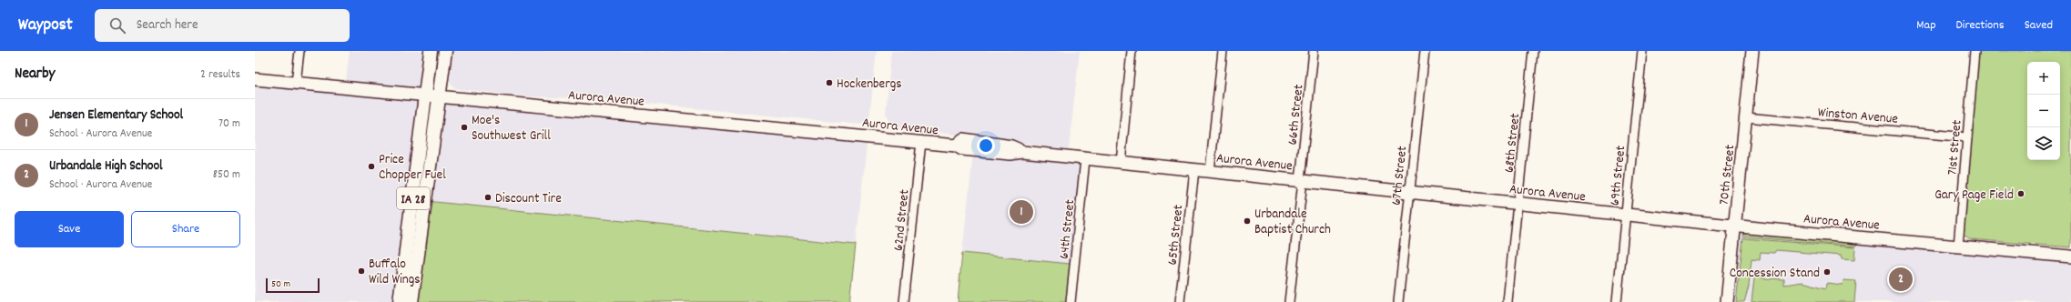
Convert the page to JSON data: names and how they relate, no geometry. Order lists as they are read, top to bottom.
{
  "streets": {
    "main road": ["IA 28"],
    "street": [
      "Aurora Avenue",
      "66th Street",
      "Winston Avenue",
      "68th Street",
      "71st Street",
      "70th Street",
      "67th Street",
      "69th Street",
      "62nd Street",
      "64th Street",
      "65th Street"
    ]
  },
  "crossings": [
    ["Aurora Avenue", "66th Street"],
    ["Aurora Avenue", "68th Street"],
    ["Aurora Avenue", "71st Street"],
    ["Aurora Avenue", "70th Street"],
    ["Aurora Avenue", "67th Street"],
    ["Aurora Avenue", "69th Street"],
    ["Aurora Avenue", "IA 28"],
    ["Aurora Avenue", "62nd Street"],
    ["Aurora Avenue", "64th Street"],
    ["Aurora Avenue", "65th Street"],
    ["Winston Avenue", "71st Street"],
    ["Winston Avenue", "70th Street"]
  ],
  "places": [
    "Hockenbergs",
    "Moe's Southwest Grill",
    "Price Chopper Fuel",
    "Gary Page Field",
    "Discount Tire",
    "Urbandale Baptist Church",
    "Buffalo Wild Wings",
    "Concession Stand"
  ],
  "scale_bar": "50 m",
  "page": {
    "header": "Waypost",
    "search": "Search here",
    "nav": ["Map", "Directions", "Saved"],
    "heading": ["Nearby", "2 results"],
    "map_buttons": ["+", "−"],
    "list": [
      {
        "mark": "1",
        "name": "Jensen Elementary School",
        "note": "School · Aurora Avenue",
        "value": "70 m"
      },
      {
        "mark": "2",
        "name": "Urbandale High School",
        "note": "School · Aurora Avenue",
        "value": "850 m"
      }
    ],
    "pins": ["1", "2"],
    "buttons": ["Save", "Share"],
    "scale": "50 m"
  }
}
